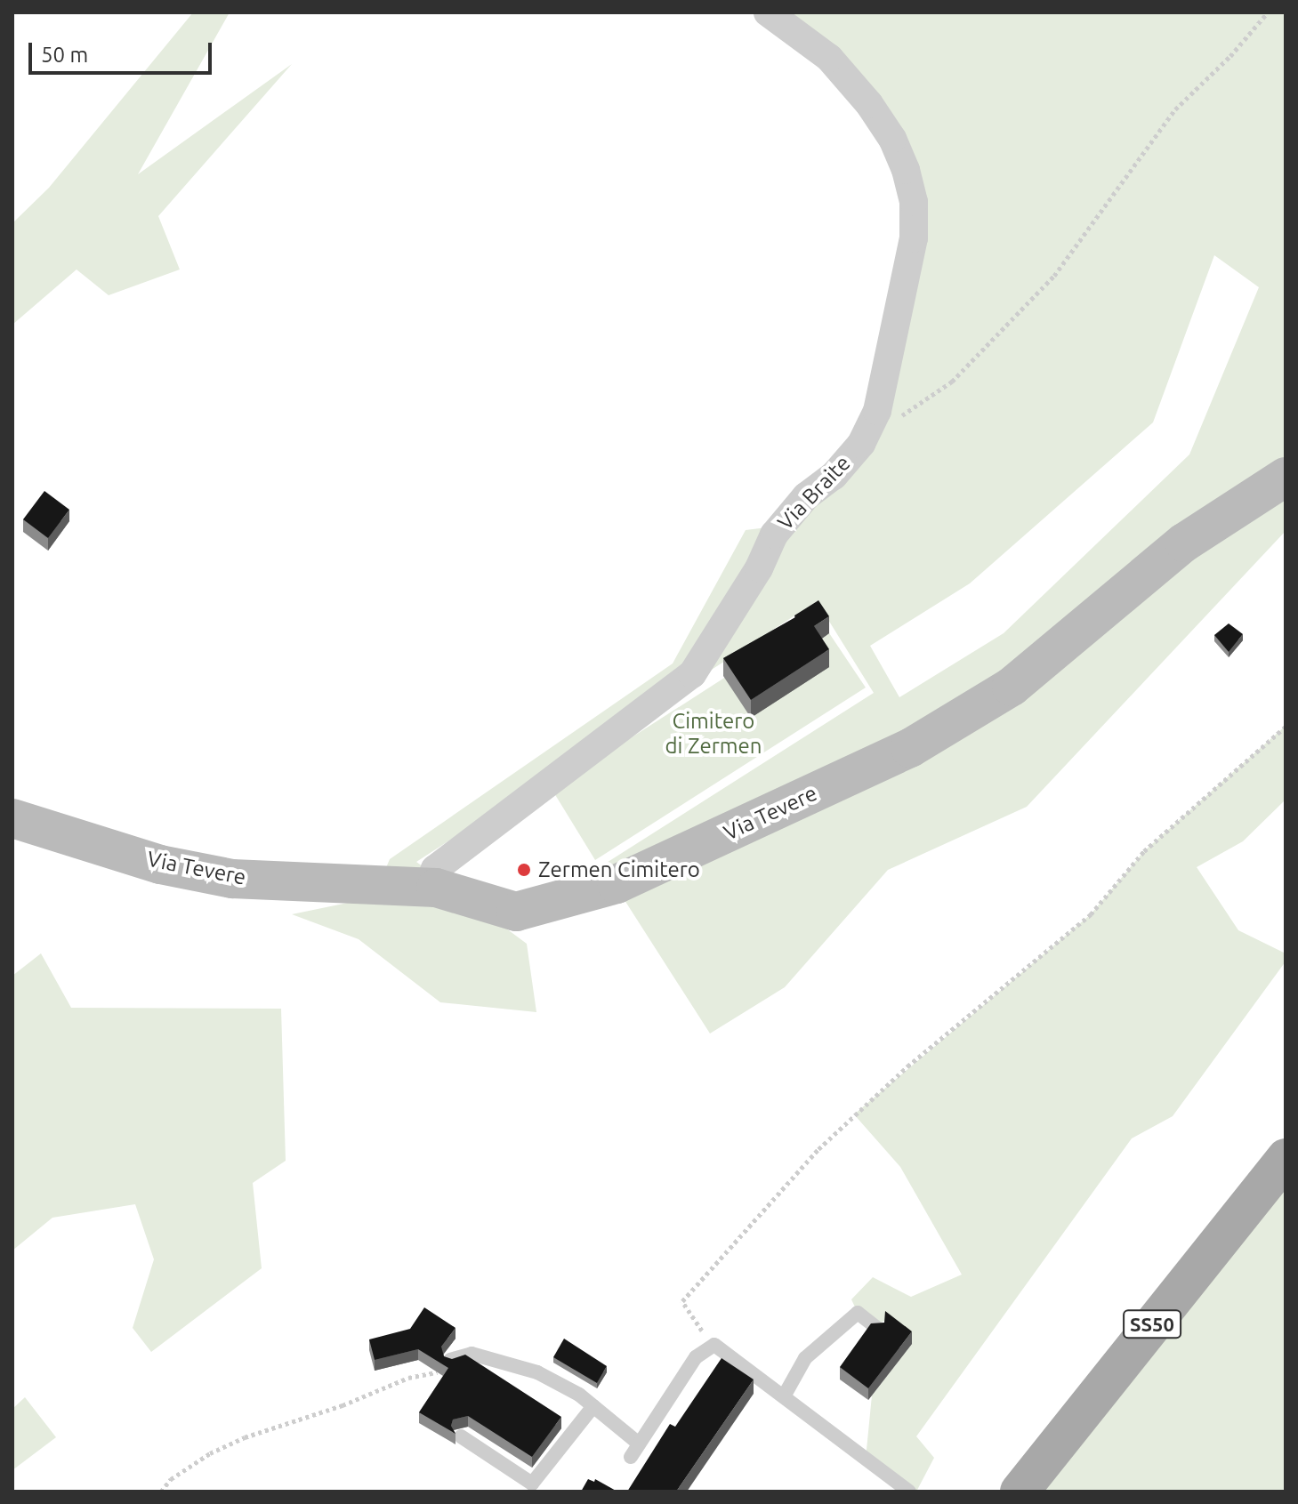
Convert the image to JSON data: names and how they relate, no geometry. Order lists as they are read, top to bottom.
{
  "streets": {
    "main road": ["Via Tevere", "SS50"],
    "street": ["Via Braite"]
  },
  "crossings": [
    ["Via Braite", "Via Tevere"]
  ],
  "parks": ["Cimitero di Zermen"],
  "places": ["Zermen Cimitero"],
  "scale_bar": "50 m"
}
